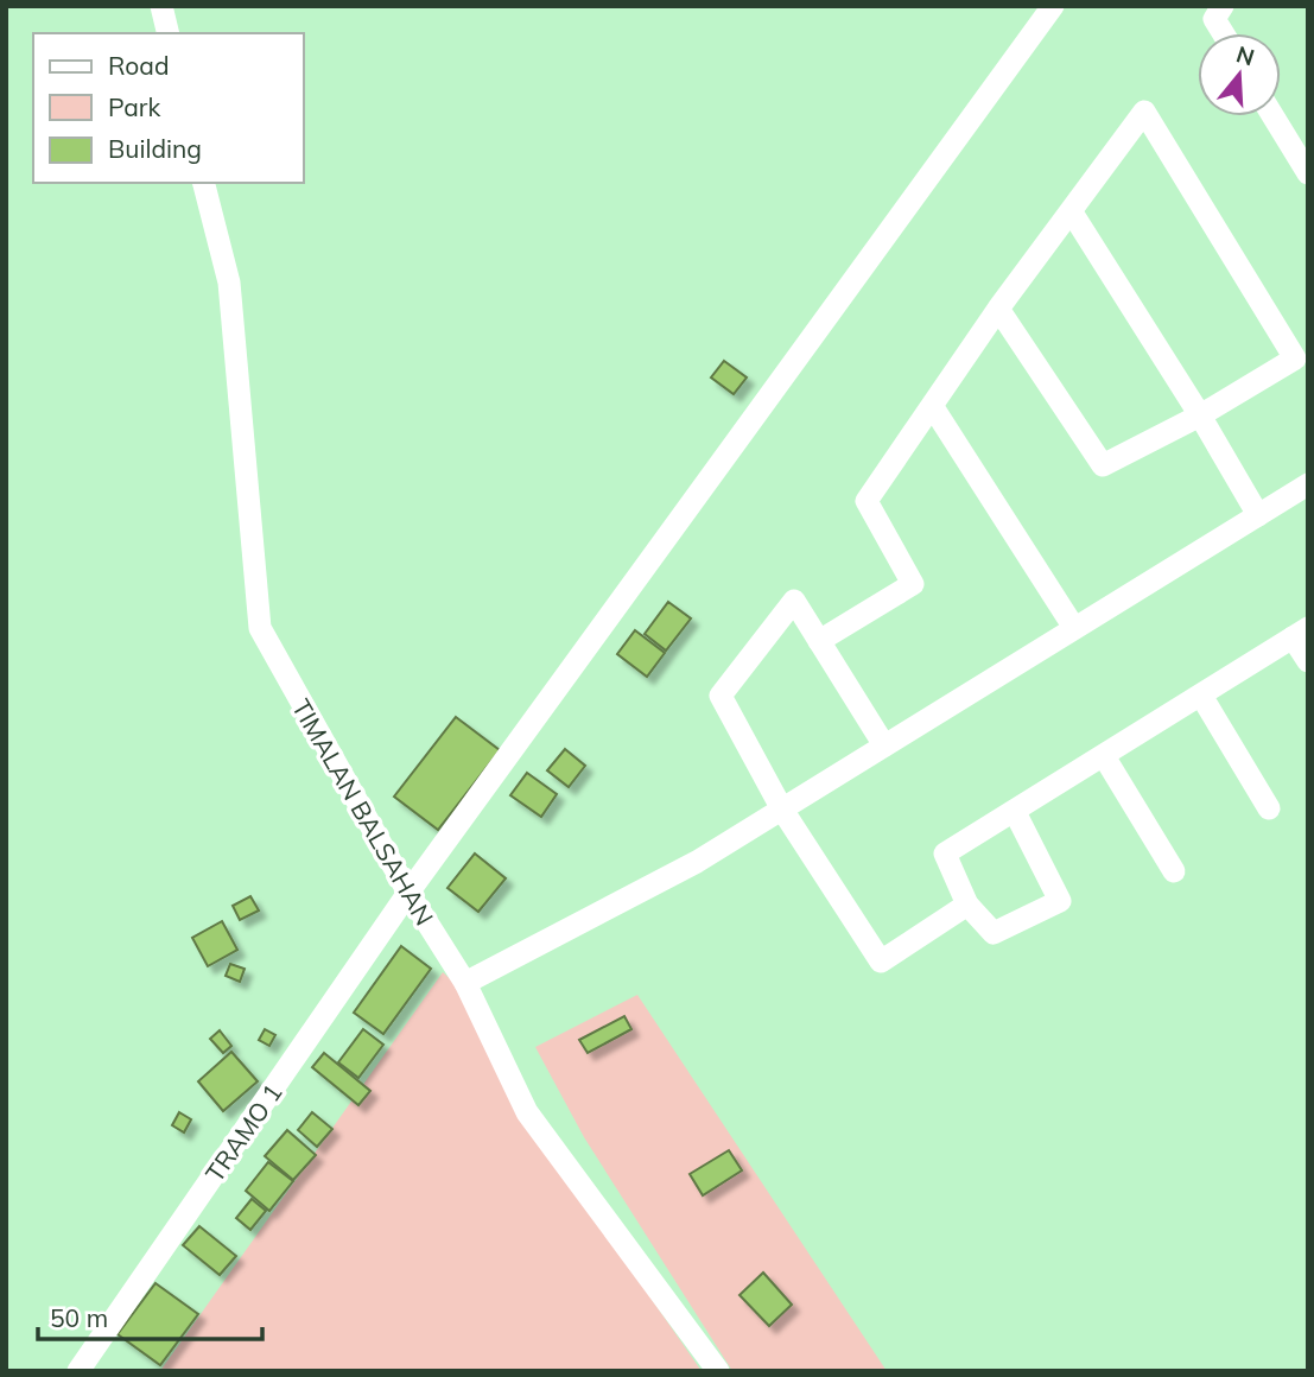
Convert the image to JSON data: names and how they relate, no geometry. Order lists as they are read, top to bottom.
{
  "streets": {
    "street": ["TIMALAN BALSAHAN", "TRAMO 1"]
  },
  "crossings": [
    ["TIMALAN BALSAHAN", "TRAMO 1"]
  ],
  "legend": ["Road", "Park", "Building"],
  "scale_bar": "50 m",
  "north": "top"
}
